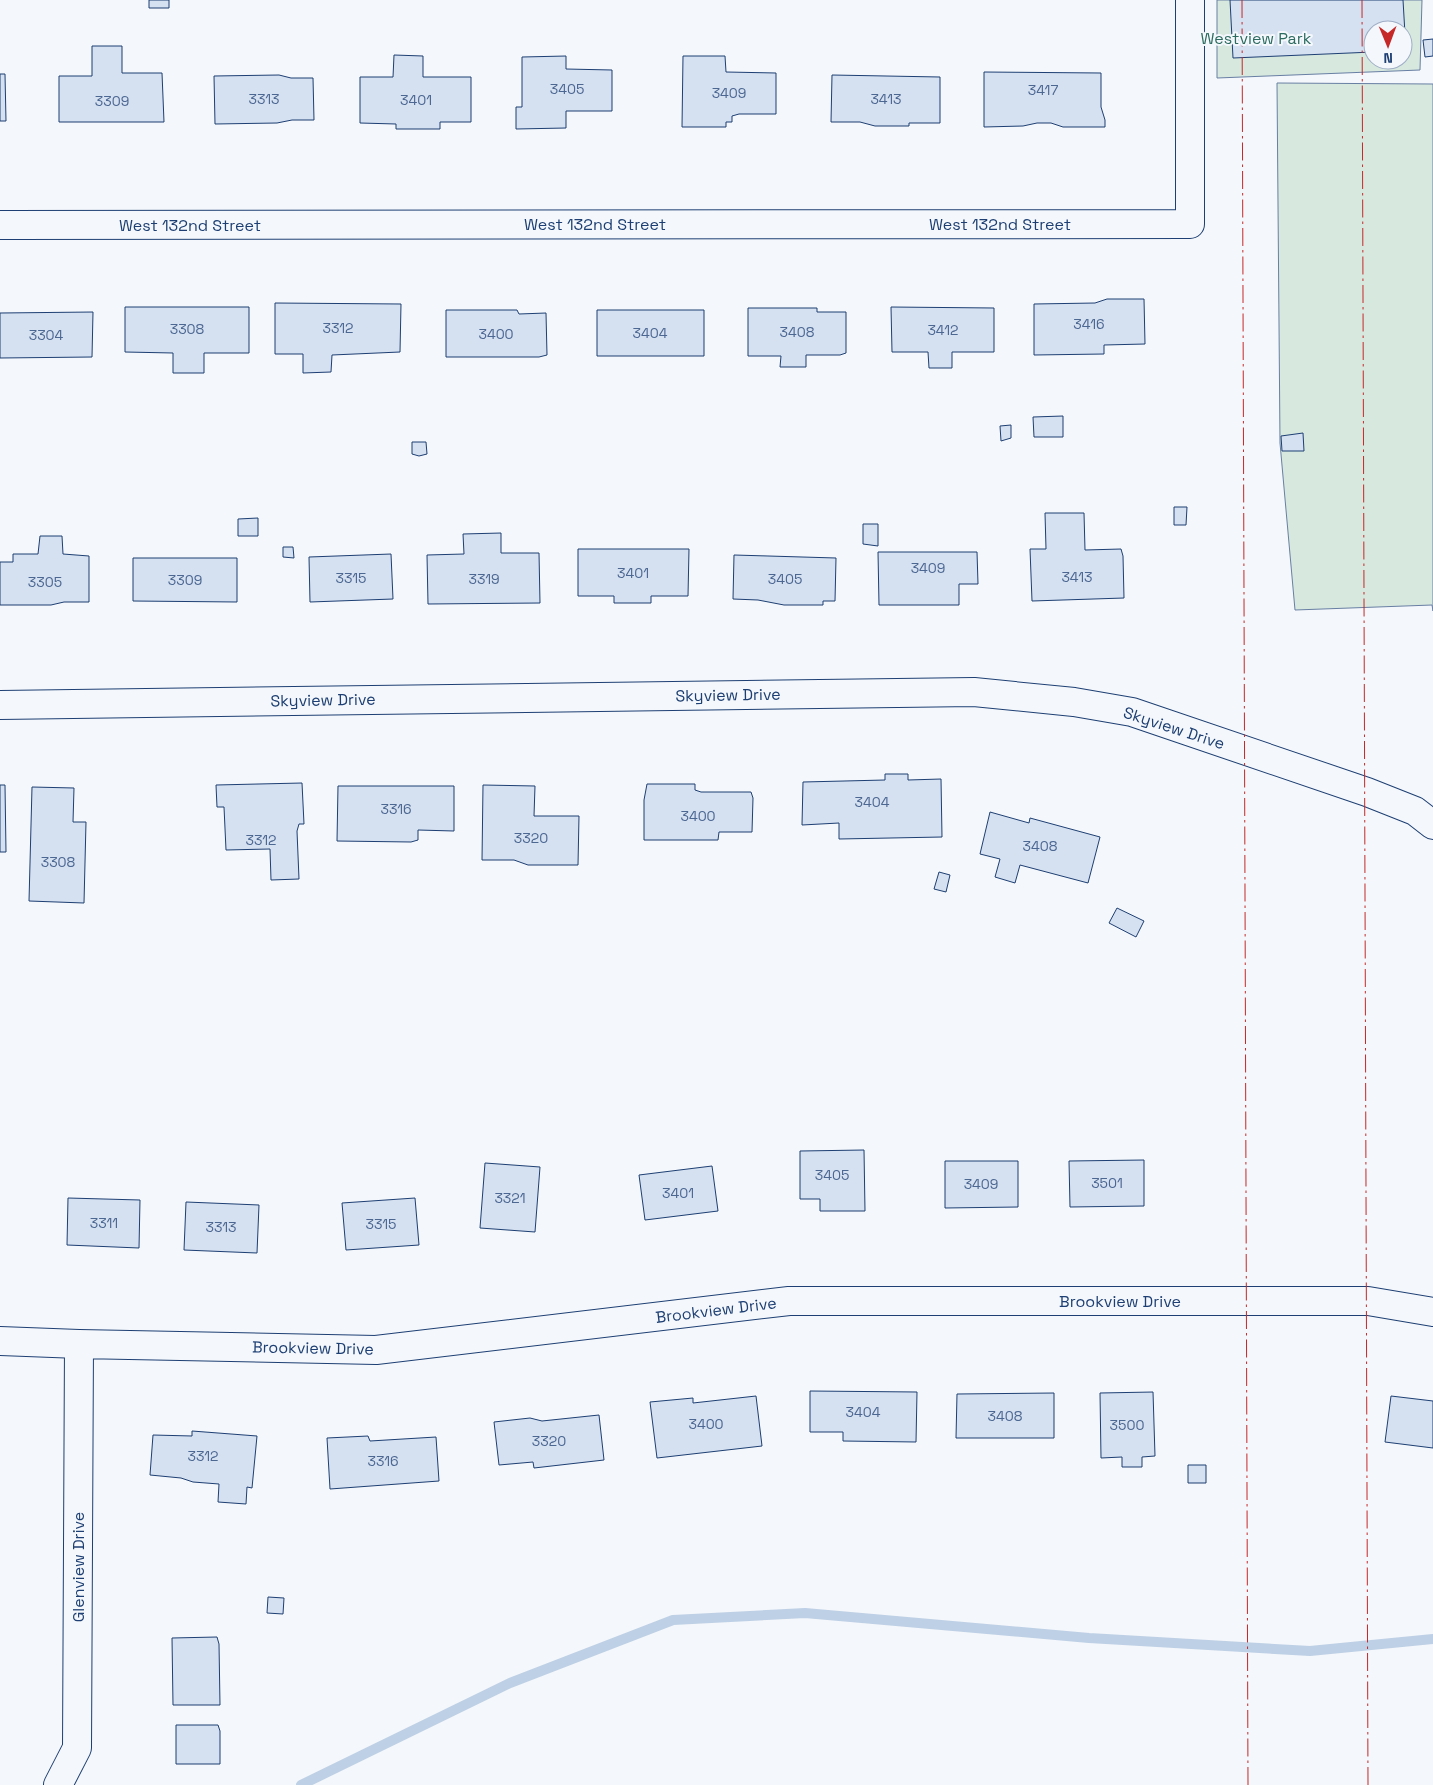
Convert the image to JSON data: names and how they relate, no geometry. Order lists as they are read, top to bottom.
{
  "streets": {
    "street": [
      "West 132nd Street",
      "Skyview Drive",
      "Brookview Drive",
      "Glenview Drive"
    ]
  },
  "crossings": [
    ["Brookview Drive", "Glenview Drive"]
  ],
  "parks": ["Westview Park"],
  "house_numbers": [
    "3405",
    "3417",
    "3409",
    "3313",
    "3413",
    "3401",
    "3309",
    "3416",
    "3312",
    "3308",
    "3412",
    "3408",
    "3404",
    "3400",
    "3304",
    "3409",
    "3401",
    "3413",
    "3315",
    "3319",
    "3405",
    "3309",
    "3305",
    "3404",
    "3316",
    "3400",
    "3320",
    "3312",
    "3408",
    "3308",
    "3405",
    "3501",
    "3409",
    "3401",
    "3321",
    "3311",
    "3315",
    "3313",
    "3404",
    "3408",
    "3400",
    "3500",
    "3320",
    "3312",
    "3316"
  ],
  "north": "bottom"
}
